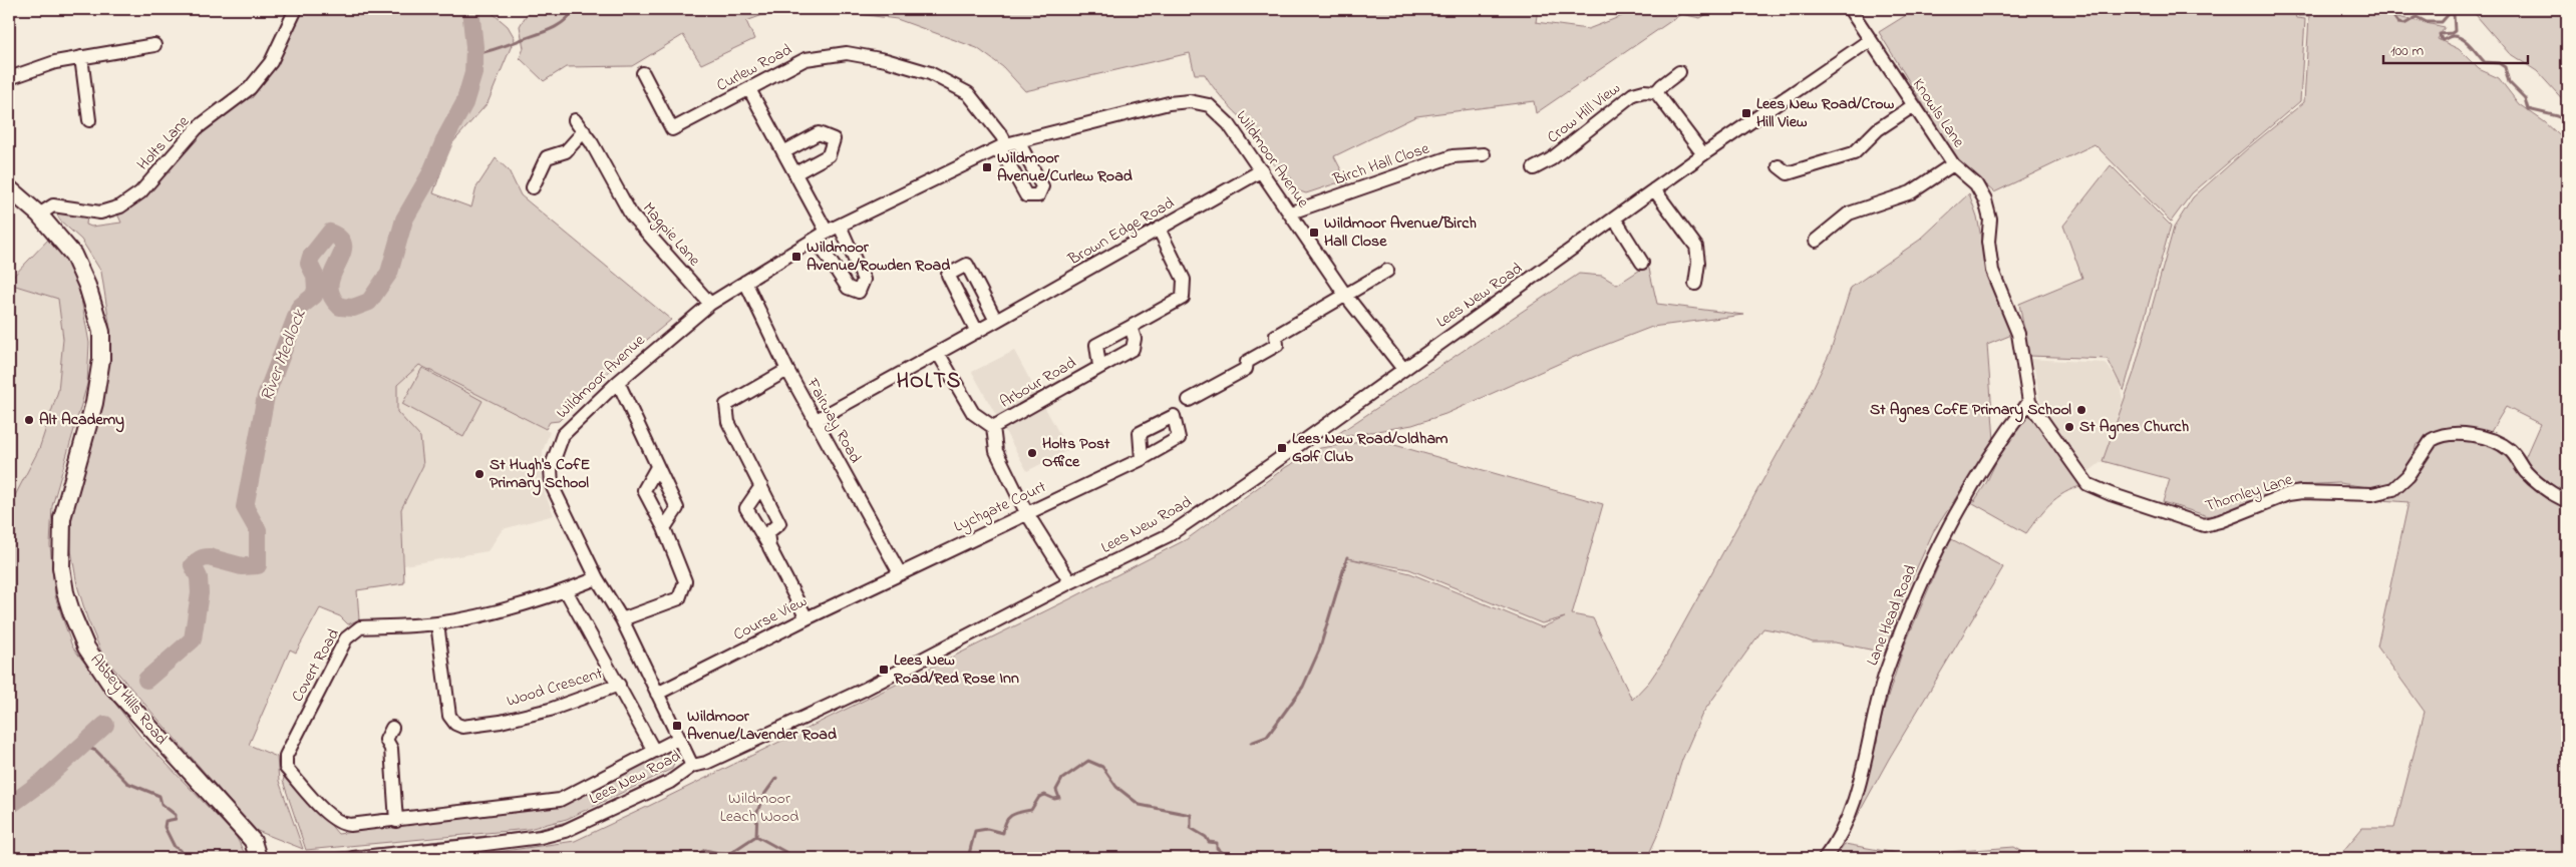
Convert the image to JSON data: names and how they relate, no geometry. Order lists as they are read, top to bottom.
{
  "streets": {
    "main road": ["Abbey Hills Road"],
    "street": [
      "Curlew Road",
      "Crow Hill View",
      "Knowls Lane",
      "Holts Lane",
      "Wildmoor Avenue",
      "Birch Hall Close",
      "Brown Edge Road",
      "Magpie Lane",
      "Lees New Road",
      "Arbour Road",
      "Fairway Road",
      "Thornley Lane",
      "Lychgate Court",
      "Lane Head Road",
      "Course View",
      "Covert Road",
      "Wood Crescent"
    ]
  },
  "crossings": [
    ["Curlew Road", "Wildmoor Avenue"],
    ["Knowls Lane", "Lees New Road"],
    ["Knowls Lane", "Thornley Lane"],
    ["Knowls Lane", "Lane Head Road"],
    ["Holts Lane", "Abbey Hills Road"],
    ["Wildmoor Avenue", "Birch Hall Close"],
    ["Wildmoor Avenue", "Brown Edge Road"],
    ["Wildmoor Avenue", "Magpie Lane"],
    ["Wildmoor Avenue", "Lees New Road"],
    ["Wildmoor Avenue", "Fairway Road"],
    ["Wildmoor Avenue", "Course View"],
    ["Wildmoor Avenue", "Covert Road"],
    ["Brown Edge Road", "Arbour Road"],
    ["Brown Edge Road", "Fairway Road"],
    ["Fairway Road", "Lychgate Court"],
    ["Fairway Road", "Course View"],
    ["Thornley Lane", "Lane Head Road"],
    ["Lychgate Court", "Course View"],
    ["Covert Road", "Wood Crescent"]
  ],
  "districts": ["HOLTS"],
  "water": ["River Medlock"],
  "parks": ["Wildmoor Leach Wood"],
  "places": {
    "transit": [
      "Lees New Road/Crow Hill View",
      "Wildmoor Avenue/Curlew Road",
      "Wildmoor Avenue/Birch Hall Close",
      "Wildmoor Avenue/Rowden Road",
      "Lees New Road/Oldham Golf Club",
      "Lees New Road/Red Rose Inn",
      "Wildmoor Avenue/Lavender Road"
    ],
    "other": [
      "St Agnes CofE Primary School",
      "Alt Academy",
      "St Agnes Church",
      "Holts Post Office",
      "St Hugh's CofE Primary School"
    ]
  },
  "scale_bar": "100 m"
}
